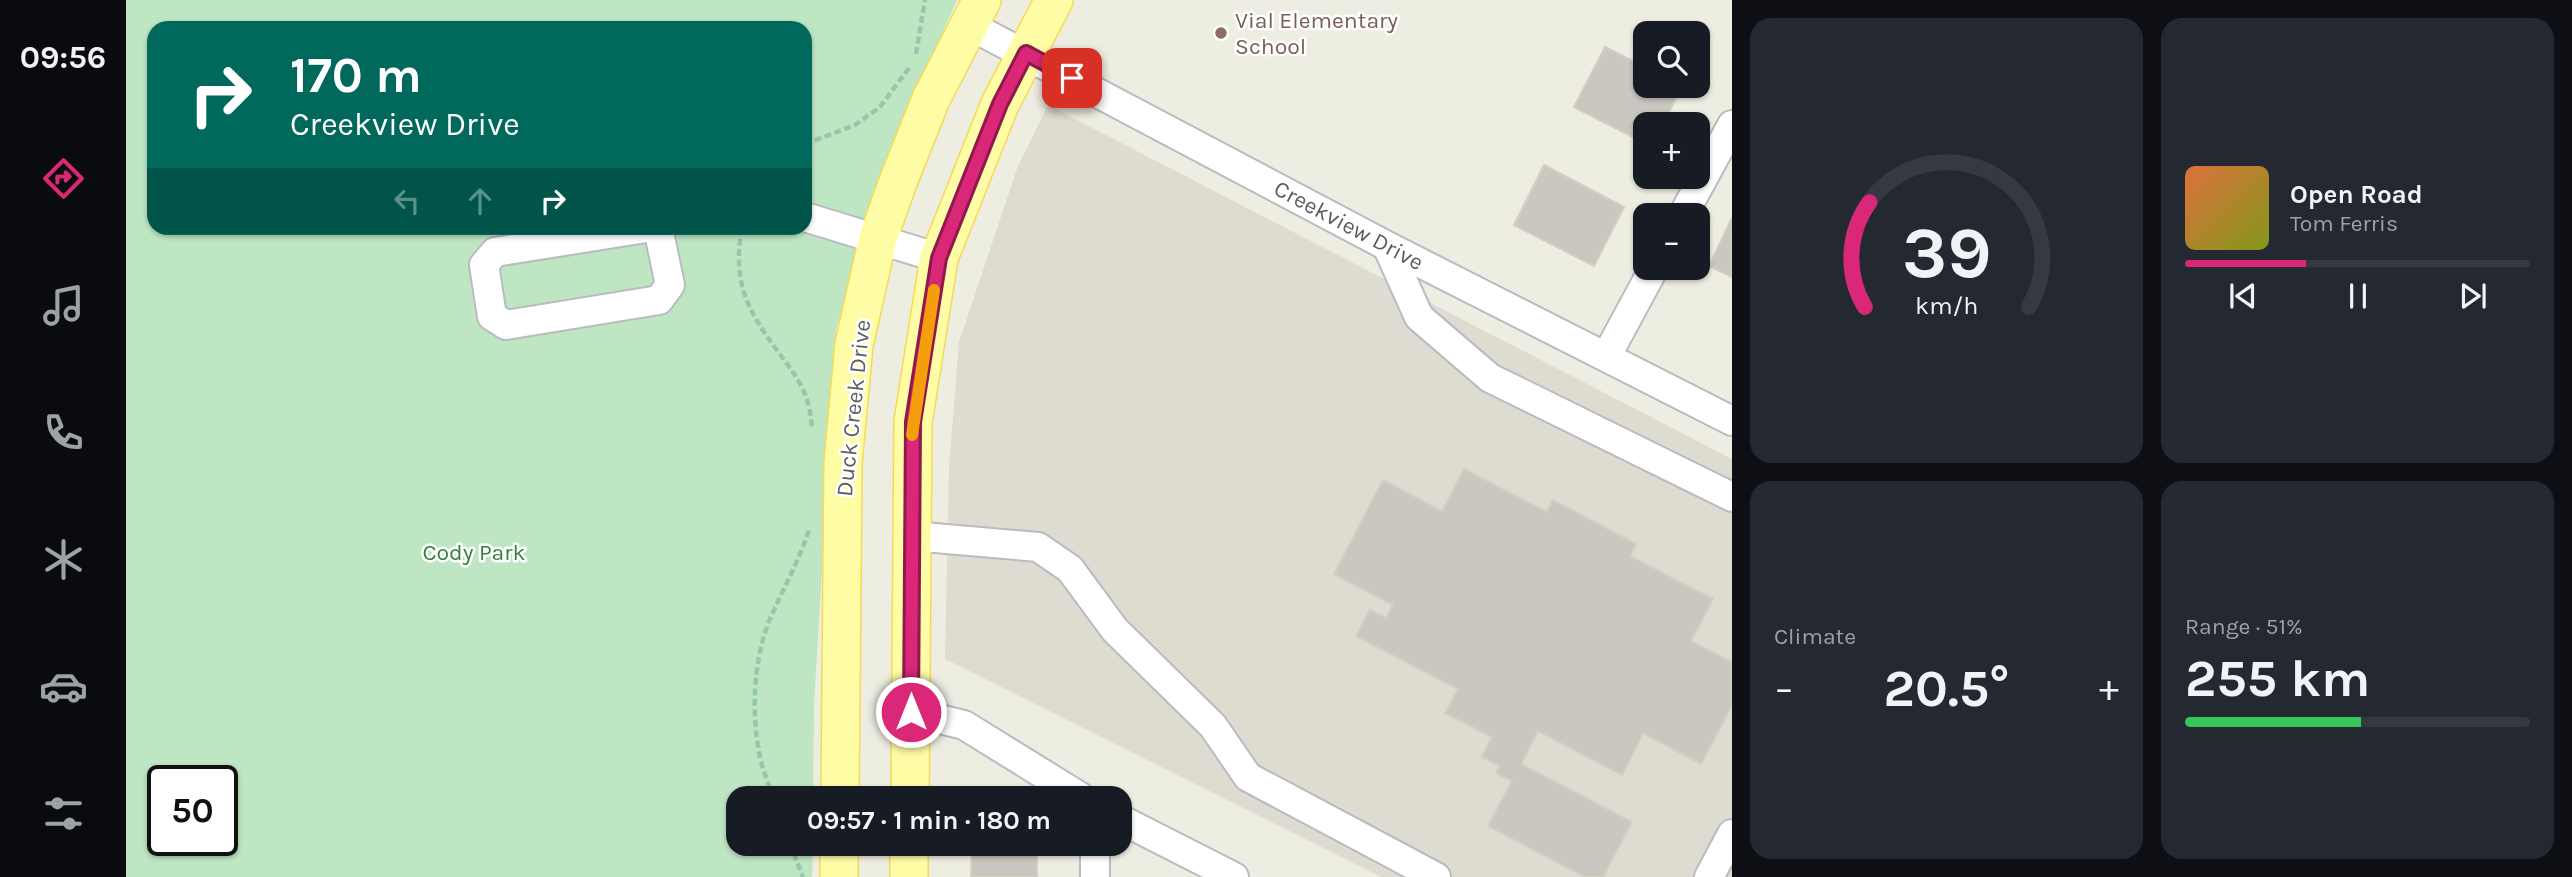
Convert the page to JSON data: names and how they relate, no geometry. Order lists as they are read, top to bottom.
{
  "streets": {
    "main road": ["Duck Creek Drive"],
    "street": ["Creekview Drive"]
  },
  "crossings": [
    ["Creekview Drive", "Duck Creek Drive"]
  ],
  "parks": ["Cody Park"],
  "places": ["Vial Elementary School"],
  "page": {
    "tabs": "09:56",
    "map_buttons": ["+", "−"],
    "turn": ["170 m", "Creekview Drive"],
    "song": ["Open Road", "Tom Ferris"],
    "tile": [
      "Climate",
      ["Range · 51%", "255 km"]
    ],
    "heat": ["−", "20.5°", "+"],
    "limit": "50",
    "trip": "09:57 · 1 min · 180 m",
    "gauge": ["39", "km/h"]
  }
}
